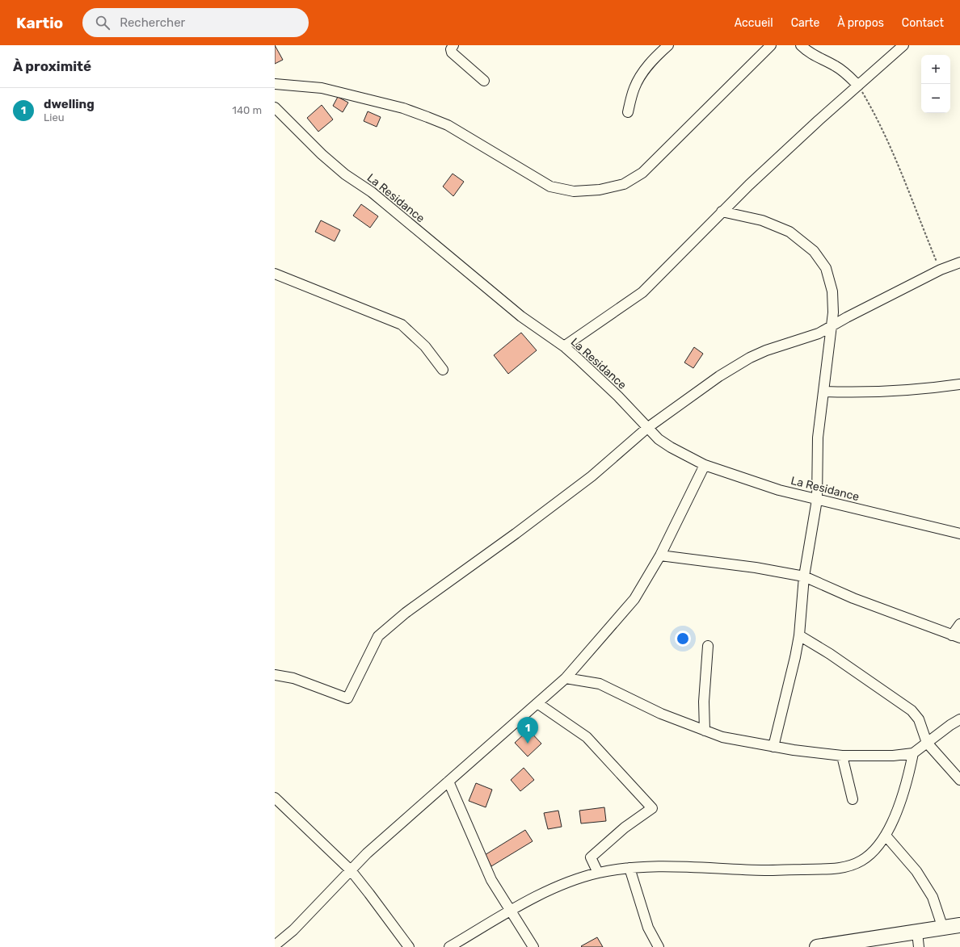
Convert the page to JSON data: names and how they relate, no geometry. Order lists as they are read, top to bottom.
{
  "streets": {
    "street": ["La Residance"]
  },
  "page": {
    "header": "Kartio",
    "search": "Rechercher",
    "nav": [
      "Accueil",
      "Carte",
      "À propos",
      "Contact"
    ],
    "heading": "À proximité",
    "map_buttons": ["+", "−"],
    "list": [
      {
        "mark": "1",
        "name": "dwelling",
        "note": "Lieu",
        "value": "140 m"
      }
    ],
    "pins": "1"
  }
}
